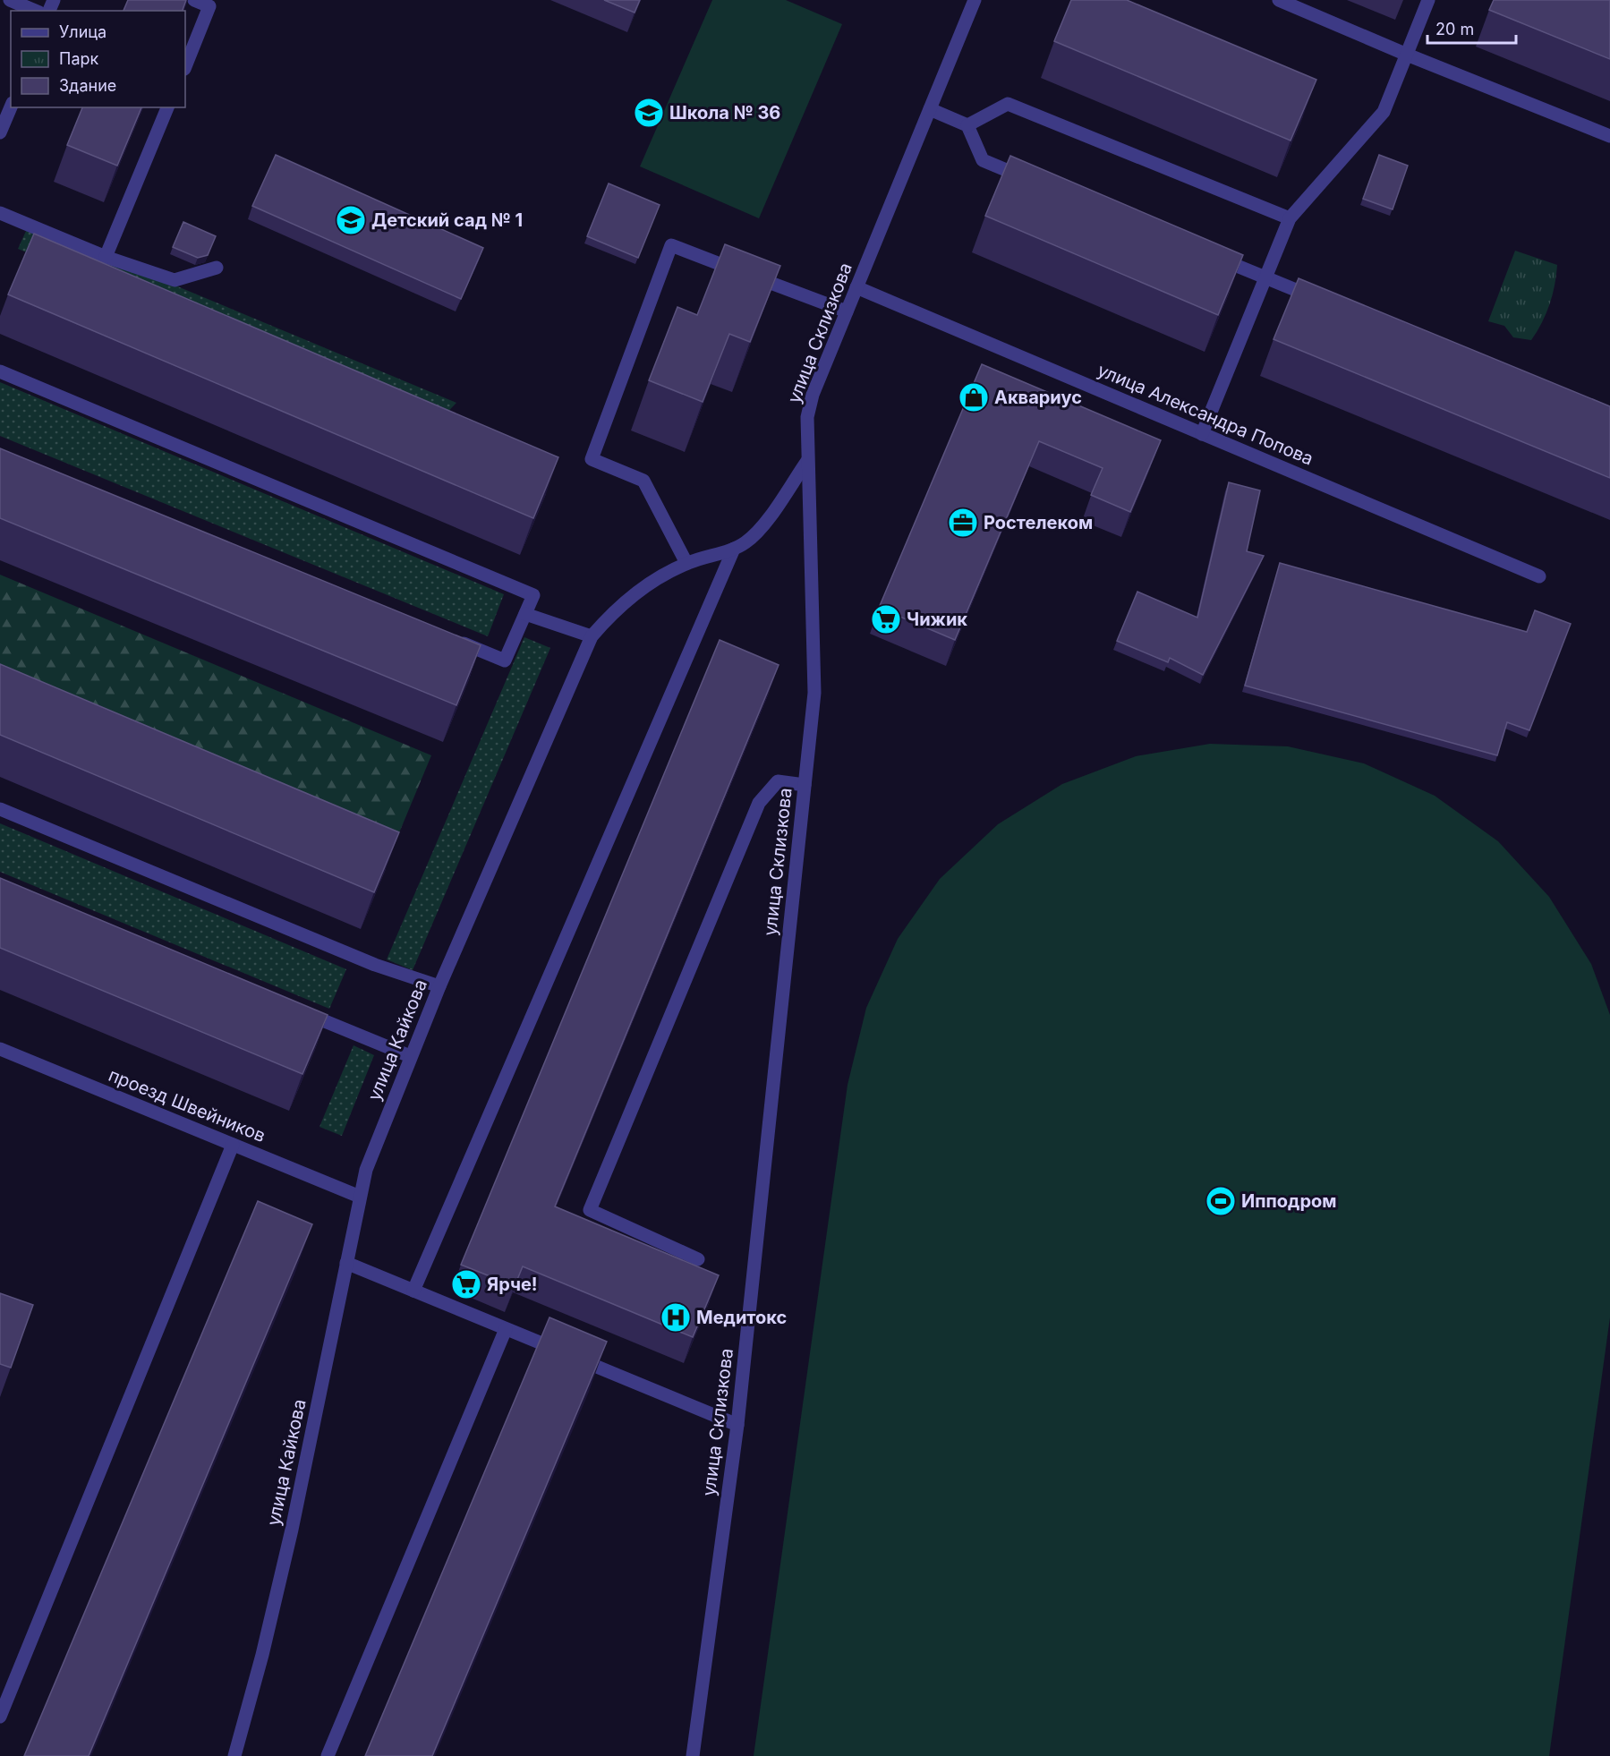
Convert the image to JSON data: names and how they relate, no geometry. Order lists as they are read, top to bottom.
{
  "streets": {
    "street": [
      "улица Склизкова",
      "улица Александра Попова",
      "улица Кайкова",
      "проезд Швейников"
    ]
  },
  "crossings": [
    ["улица Склизкова", "улица Александра Попова"],
    ["улица Склизкова", "улица Кайкова"],
    ["улица Кайкова", "проезд Швейников"]
  ],
  "places": {
    "school or university": ["Школа № 36", "Детский сад № 1"],
    "shop": ["Аквариус"],
    "office": ["Ростелеком"],
    "supermarket": ["Чижик", "Ярче!"],
    "sports": ["Ипподром"],
    "hospital": ["Медитокс"]
  },
  "legend": ["Улица", "Парк", "Здание"],
  "scale_bar": "20 m"
}
